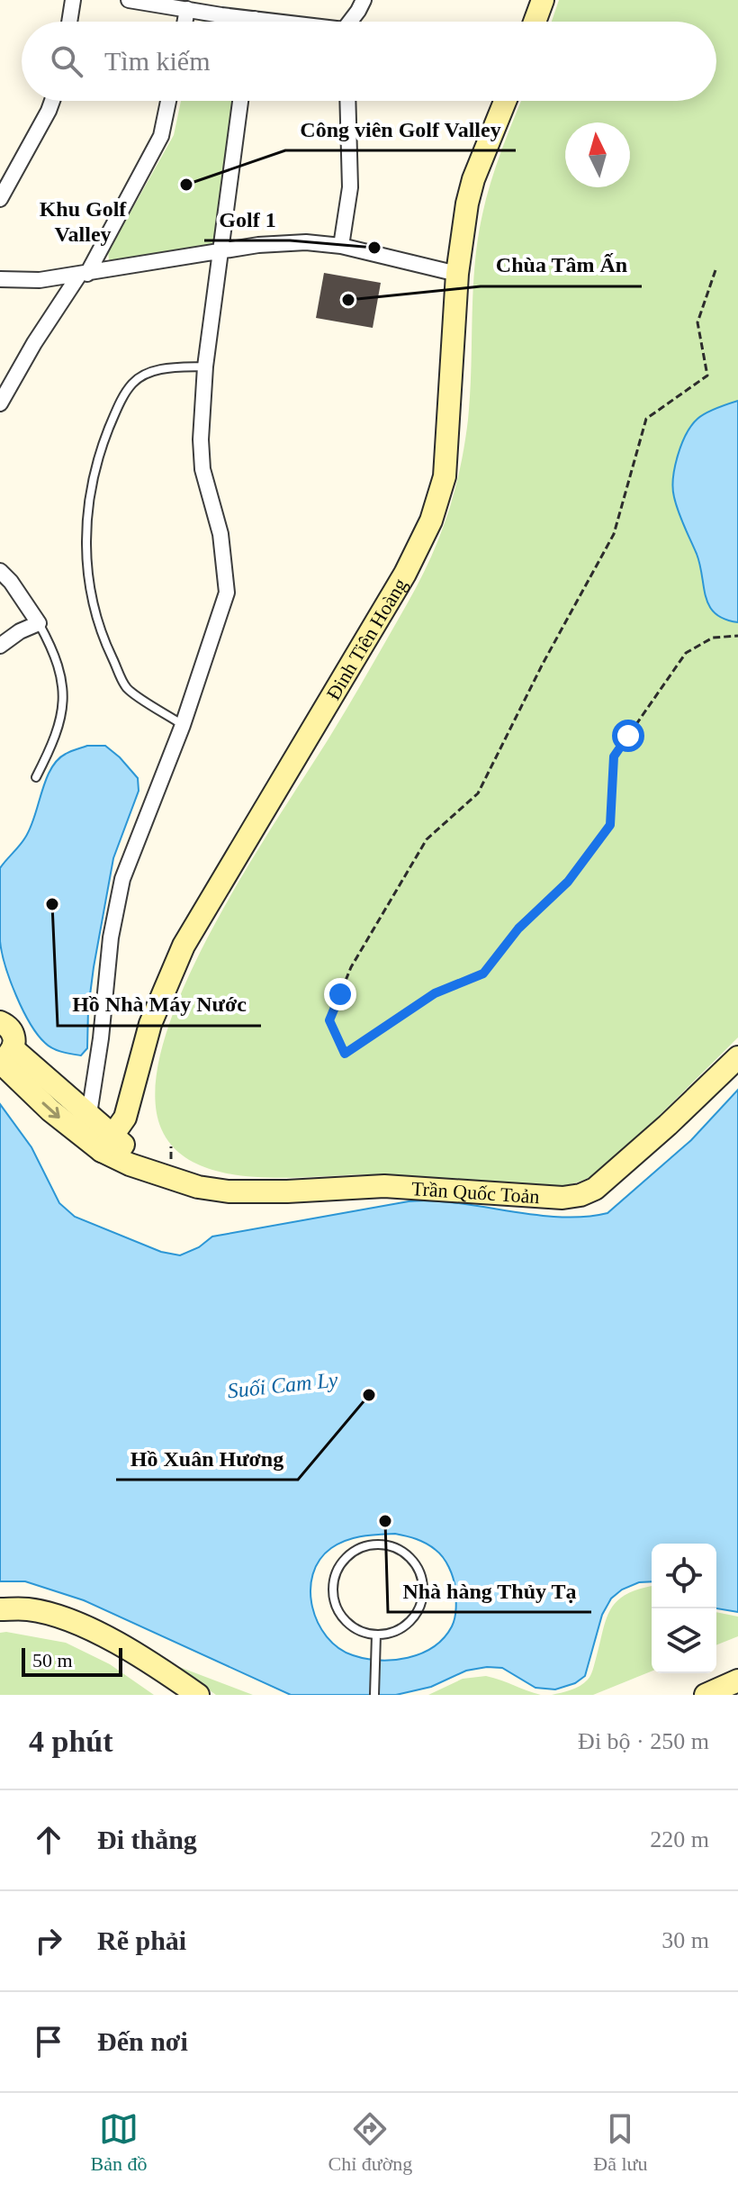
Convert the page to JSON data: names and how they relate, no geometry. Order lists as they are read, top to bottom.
{
  "streets": {
    "main road": ["Đinh Tiên Hoàng", "Trần Quốc Toản"]
  },
  "crossings": [
    ["Đinh Tiên Hoàng", "Trần Quốc Toản"]
  ],
  "districts": ["Khu Golf Valley"],
  "water": ["Suối Cam Ly"],
  "places": [
    "Công viên Golf Valley",
    "Golf 1",
    "Chùa Tâm Ấn",
    "Hồ Nhà Máy Nước",
    "Hồ Xuân Hương",
    "Nhà hàng Thủy Tạ"
  ],
  "scale_bar": "50 m",
  "north": "top",
  "page": {
    "search": "Tìm kiếm",
    "scale": "50 m",
    "heading": ["4 phút", "Đi bộ · 250 m"],
    "list": [
      ["Đi thẳng", "220 m"],
      ["Rẽ phải", "30 m"],
      "Đến nơi"
    ],
    "nav": ["Bản đồ", "Chỉ đường", "Đã lưu"]
  }
}
